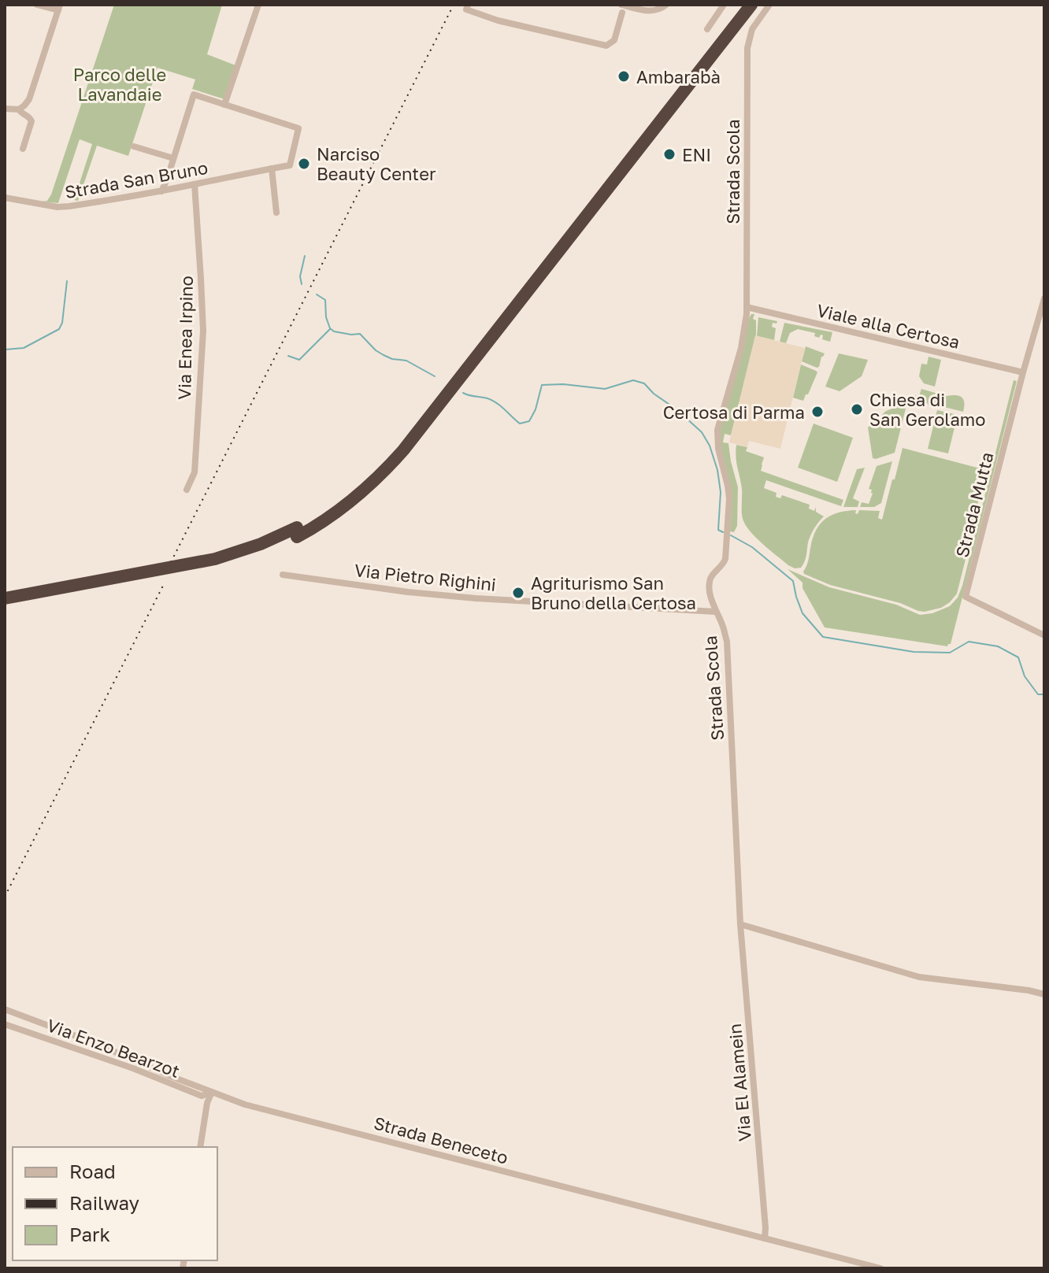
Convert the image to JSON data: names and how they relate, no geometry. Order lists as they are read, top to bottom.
{
  "streets": {
    "street": [
      "Strada Scola",
      "Strada San Bruno",
      "Viale alla Certosa",
      "Via Enea Irpino",
      "Strada Mutta",
      "Via Pietro Righini",
      "Via Enzo Bearzot",
      "Via El Alamein",
      "Strada Beneceto"
    ]
  },
  "crossings": [
    ["Strada Scola", "Viale alla Certosa"],
    ["Strada Scola", "Via Pietro Righini"],
    ["Strada Scola", "Via El Alamein"],
    ["Strada San Bruno", "Via Enea Irpino"],
    ["Viale alla Certosa", "Strada Mutta"],
    ["Via Enzo Bearzot", "Strada Beneceto"],
    ["Via El Alamein", "Strada Beneceto"]
  ],
  "parks": ["Parco delle Lavandaie"],
  "places": [
    "Ambarabà",
    "ENI",
    "Narciso Beauty Center",
    "Chiesa di San Gerolamo",
    "Certosa di Parma",
    "Agriturismo San Bruno della Certosa"
  ],
  "legend": ["Road", "Railway", "Park"]
}
